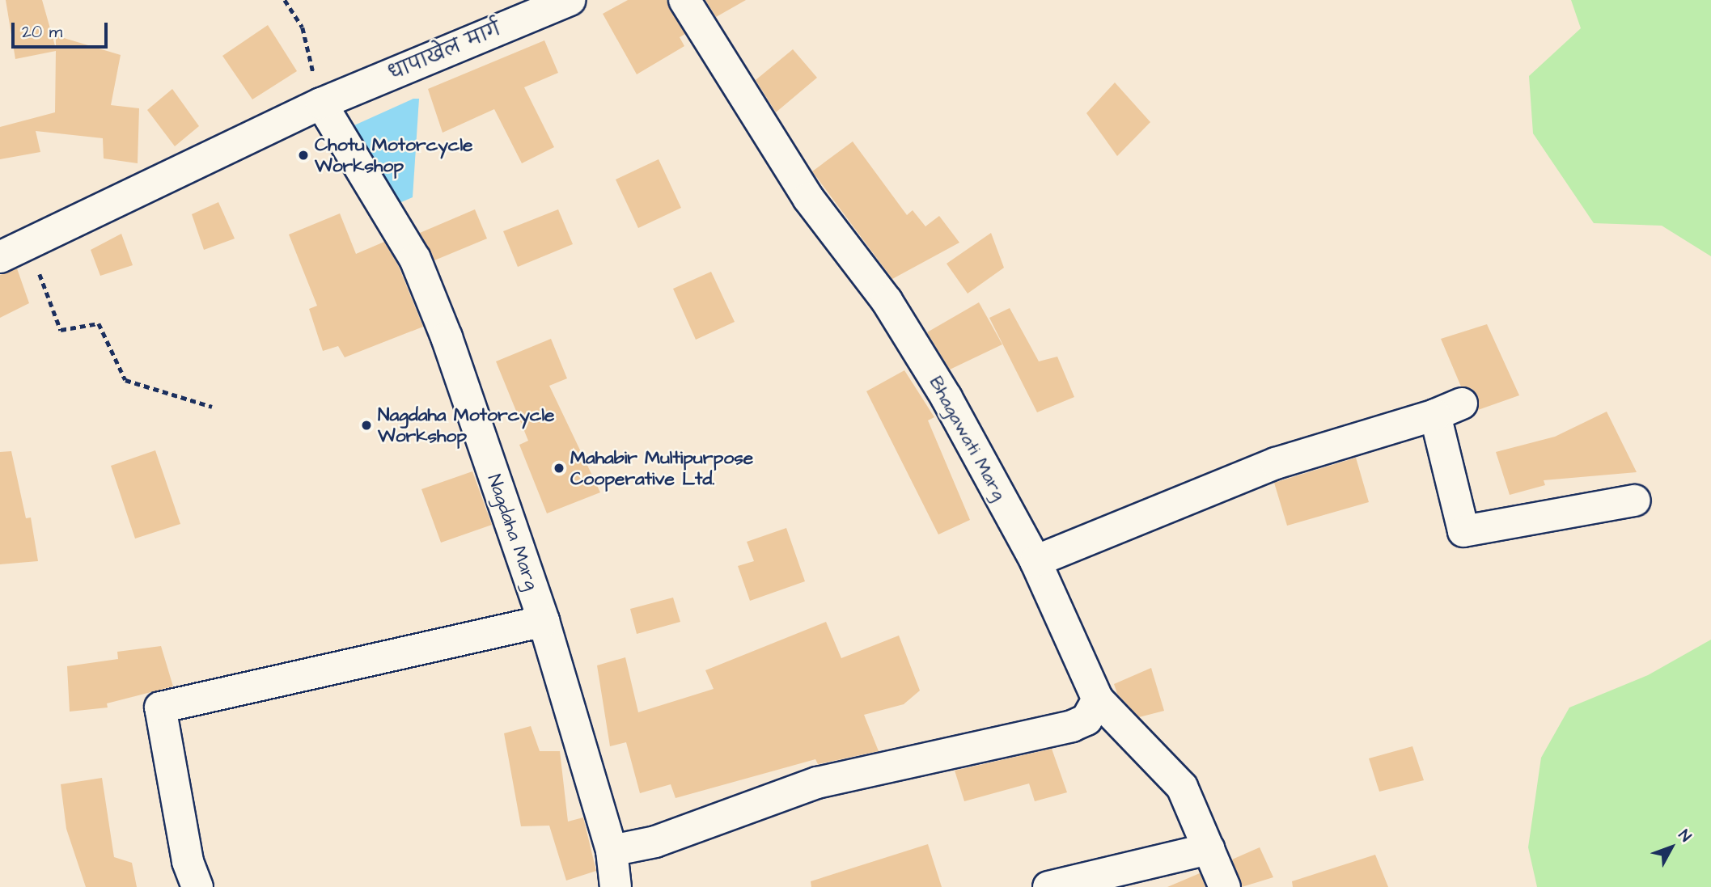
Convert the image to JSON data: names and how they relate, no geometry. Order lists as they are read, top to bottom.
{
  "streets": {
    "street": ["धापाखेल मार्ग", "Bhagawati Marg", "Nagdaha Marg"]
  },
  "crossings": [
    ["धापाखेल मार्ग", "Nagdaha Marg"]
  ],
  "places": ["Chotu Motorcycle Workshop", "Nagdaha Motorcycle Workshop", "Mahabir Multipurpose Cooperative Ltd."],
  "scale_bar": "20 m",
  "north": "top right"
}
